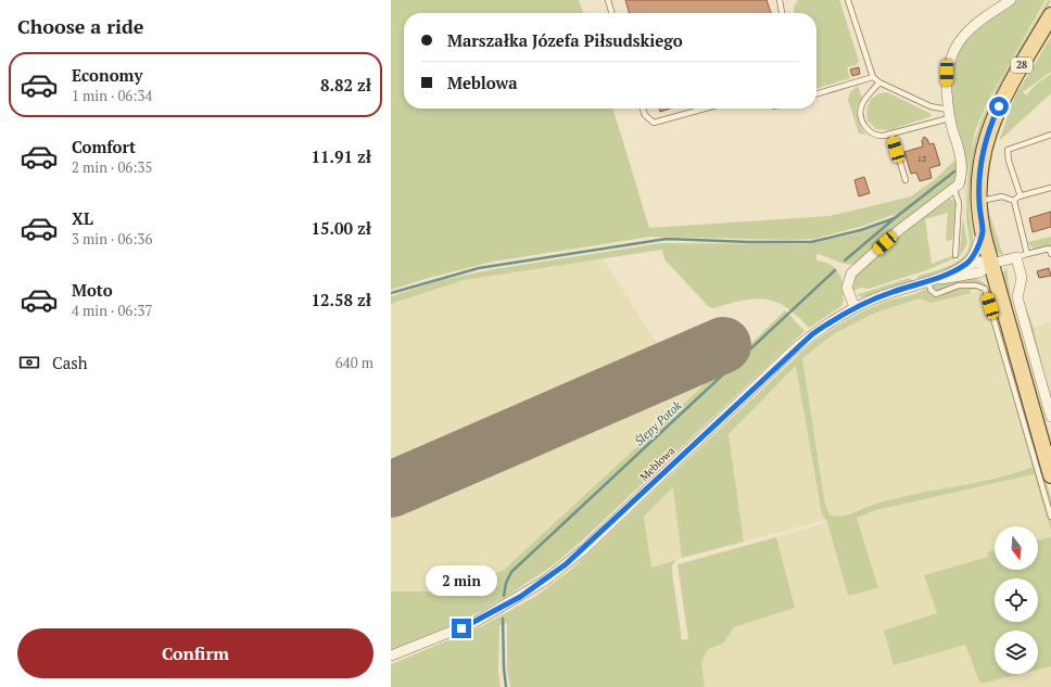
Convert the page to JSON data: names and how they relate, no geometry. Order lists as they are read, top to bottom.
{
  "streets": {
    "main road": ["28"],
    "street": ["Meblowa"]
  },
  "crossings": [
    ["28", "Meblowa"]
  ],
  "water": ["Ślepy Potok"],
  "house_numbers": ["12"],
  "north": "bottom",
  "page": {
    "heading": "Choose a ride",
    "banner": ["Marszałka Józefa Piłsudskiego", "Meblowa"],
    "list": [
      {
        "name": "Economy",
        "note": "1 min · 06:34",
        "value": "8.82 zł"
      },
      {
        "name": "Comfort",
        "note": "2 min · 06:35",
        "value": "11.91 zł"
      },
      {
        "name": "XL",
        "note": "3 min · 06:36",
        "value": "15.00 zł"
      },
      {
        "name": "Moto",
        "note": "4 min · 06:37",
        "value": "12.58 zł"
      }
    ],
    "pay": ["Cash", "640 m"],
    "bubble": "2 min",
    "buttons": "Confirm"
  }
}
